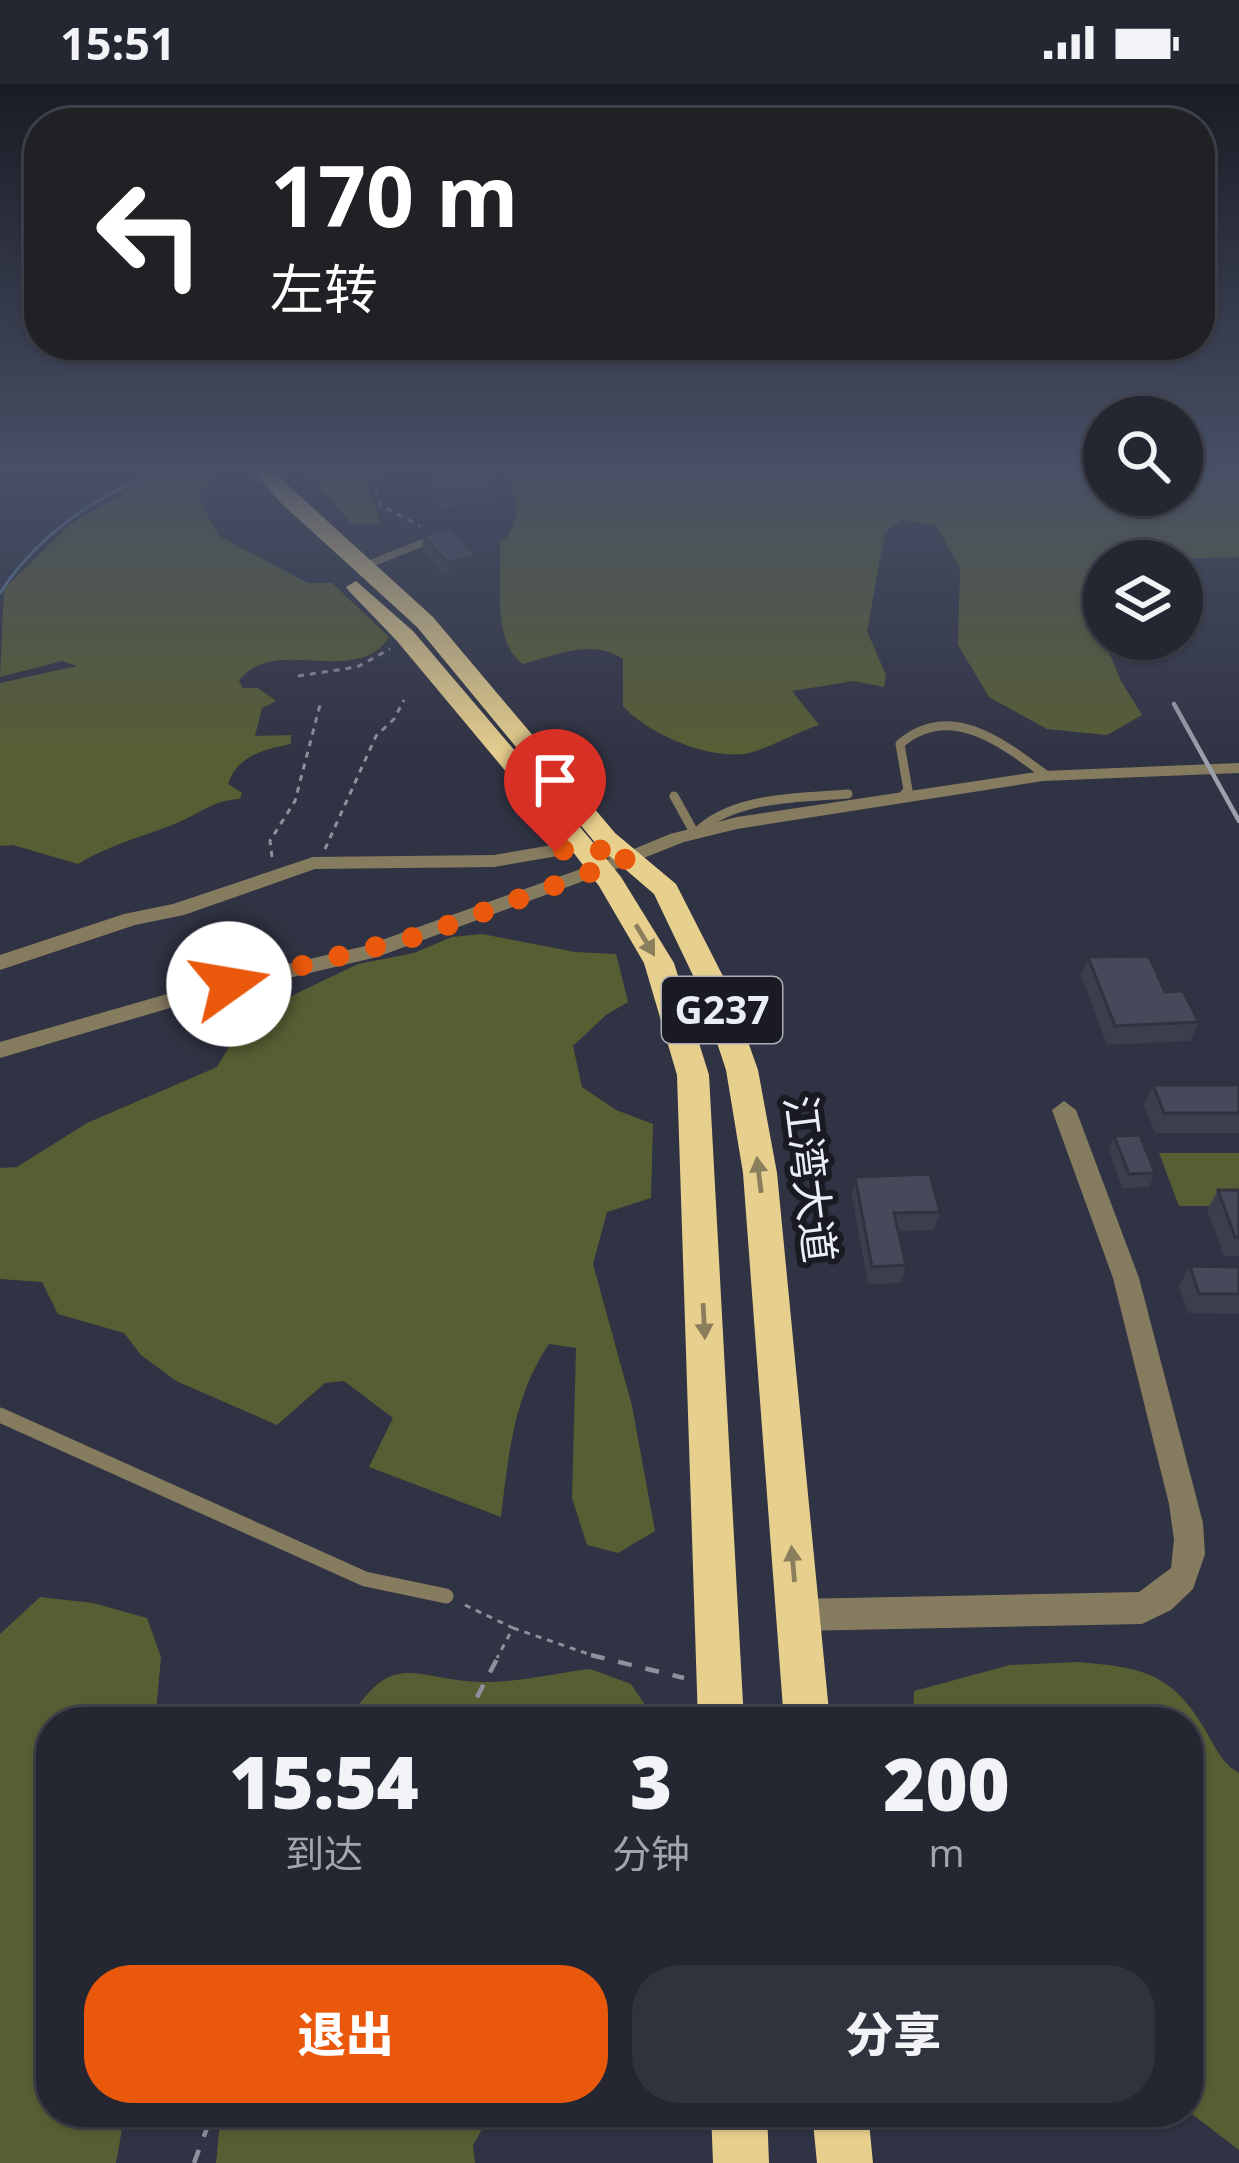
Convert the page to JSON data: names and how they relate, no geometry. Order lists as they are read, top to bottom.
{
  "streets": {
    "highway": ["G237", "江湾大道"]
  },
  "page": {
    "status": "15:51",
    "turn": ["170 m", "左转"],
    "eta": [
      "15:54",
      "到达",
      "3",
      "分钟",
      "200",
      "m"
    ],
    "buttons": ["退出", "分享"]
  }
}
